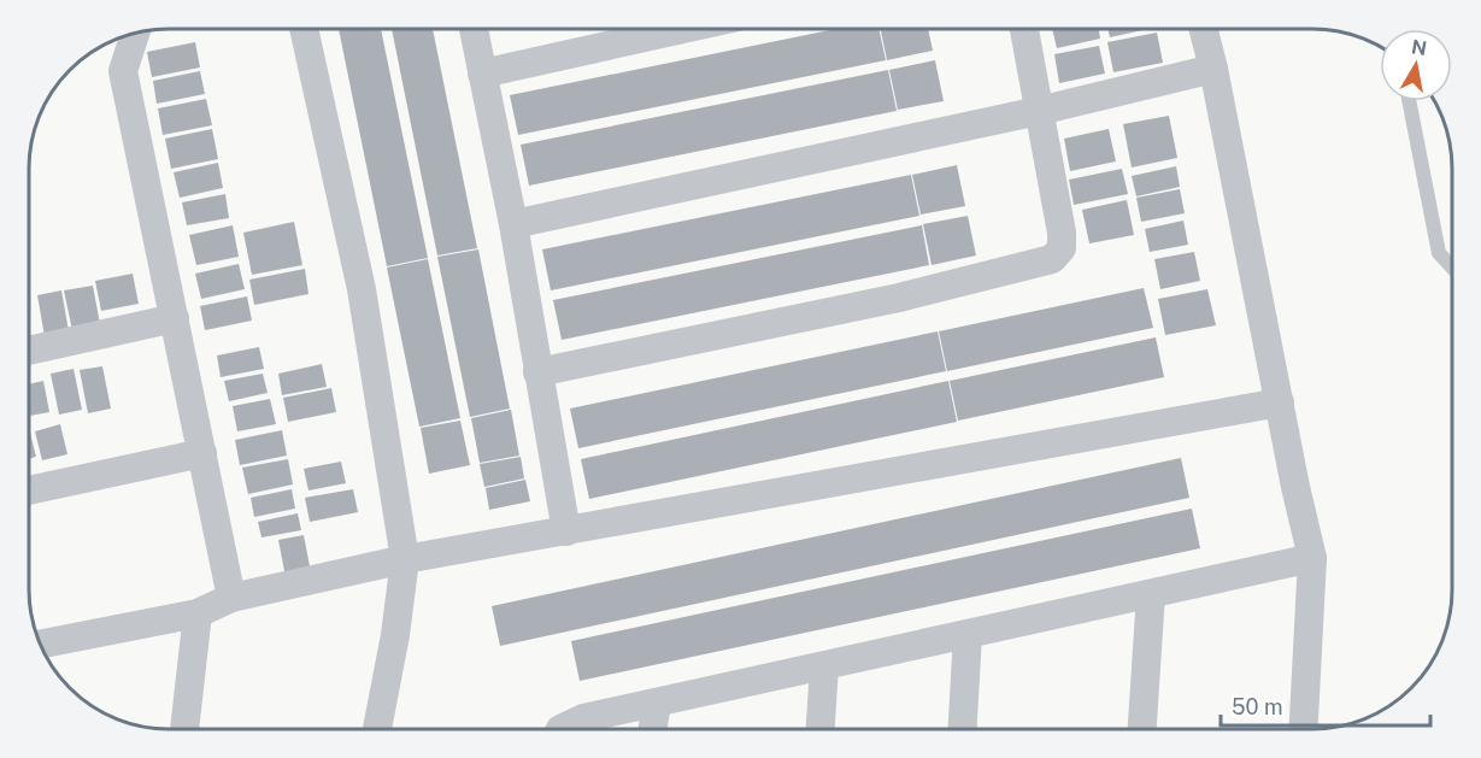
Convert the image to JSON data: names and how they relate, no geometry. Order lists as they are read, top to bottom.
{
  "scale_bar": "50 m",
  "north": "top"
}
